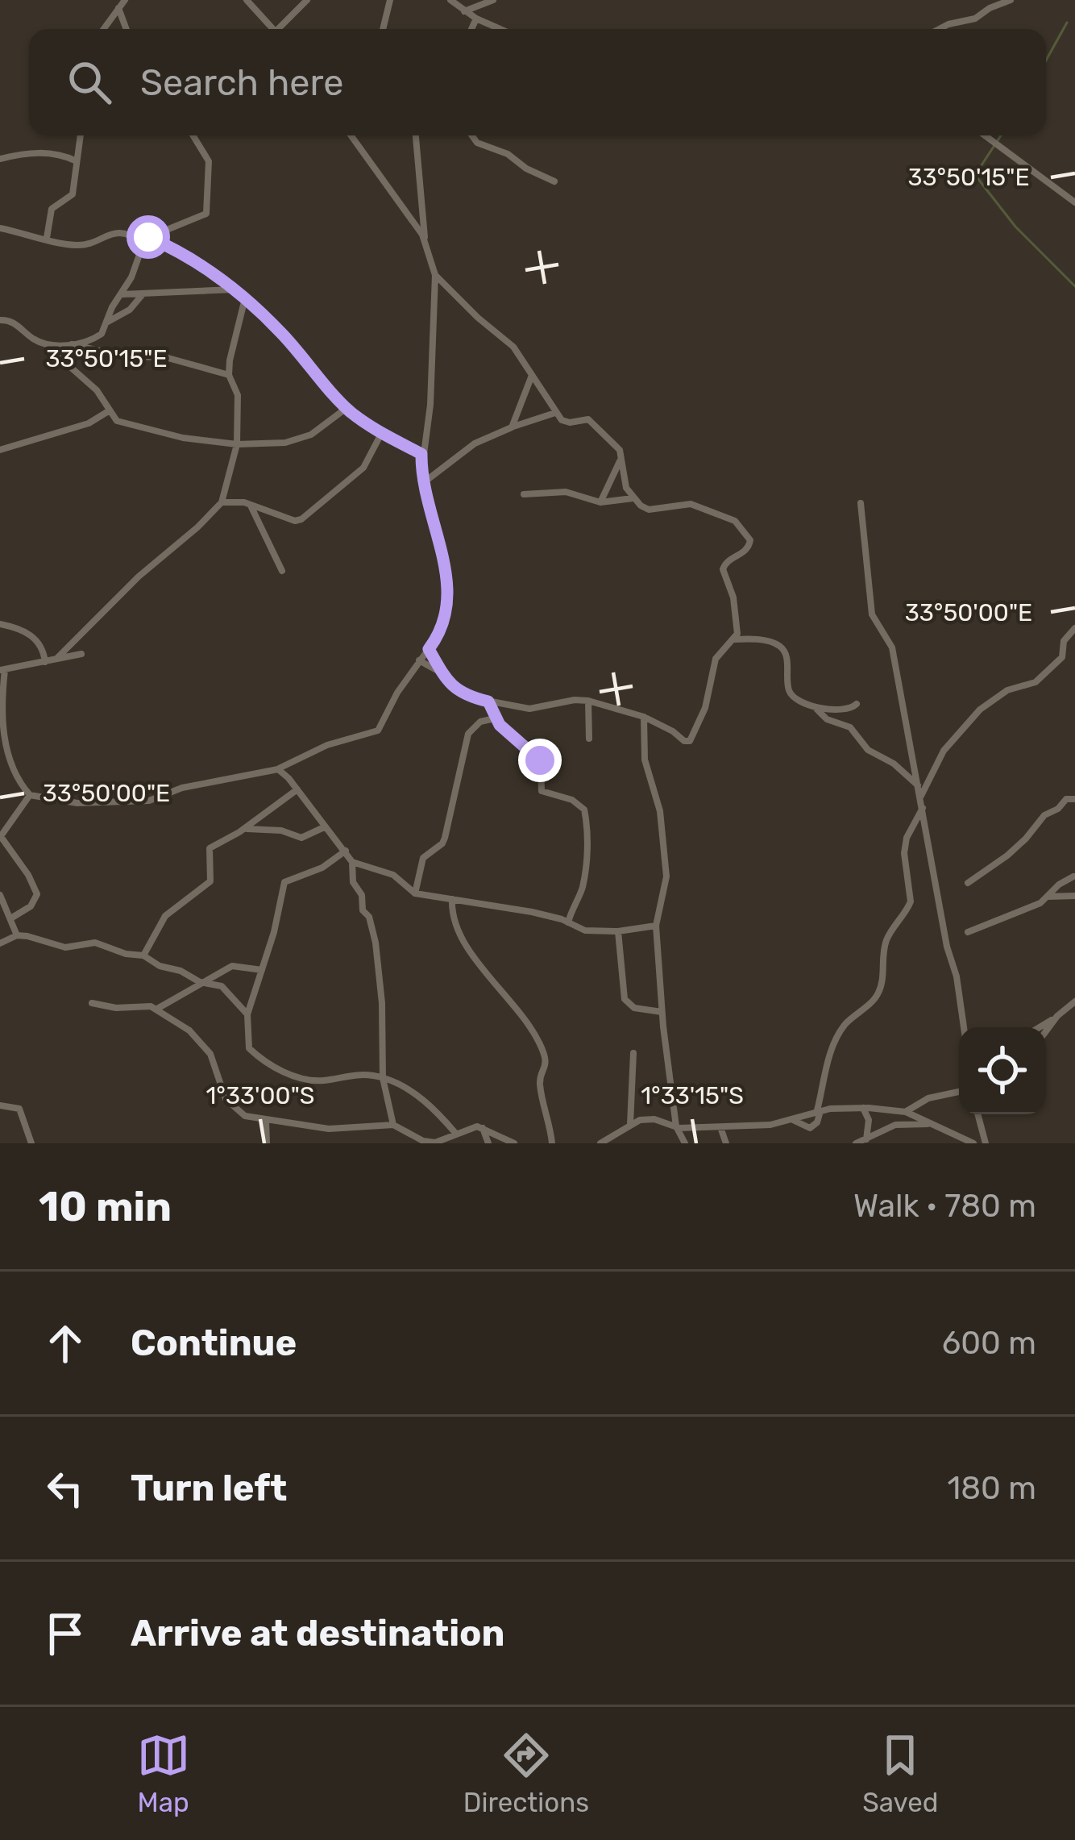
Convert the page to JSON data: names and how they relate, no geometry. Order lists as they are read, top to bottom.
{
  "page": {
    "search": "Search here",
    "heading": ["10 min", "Walk · 780 m"],
    "list": [
      ["Continue", "600 m"],
      ["Turn left", "180 m"],
      "Arrive at destination"
    ],
    "nav": ["Map", "Directions", "Saved"]
  },
  "coordinates": [
    "33°50'15\"E",
    "33°50'00\"E",
    "1°33'00\"S",
    "1°33'15\"S"
  ]
}
